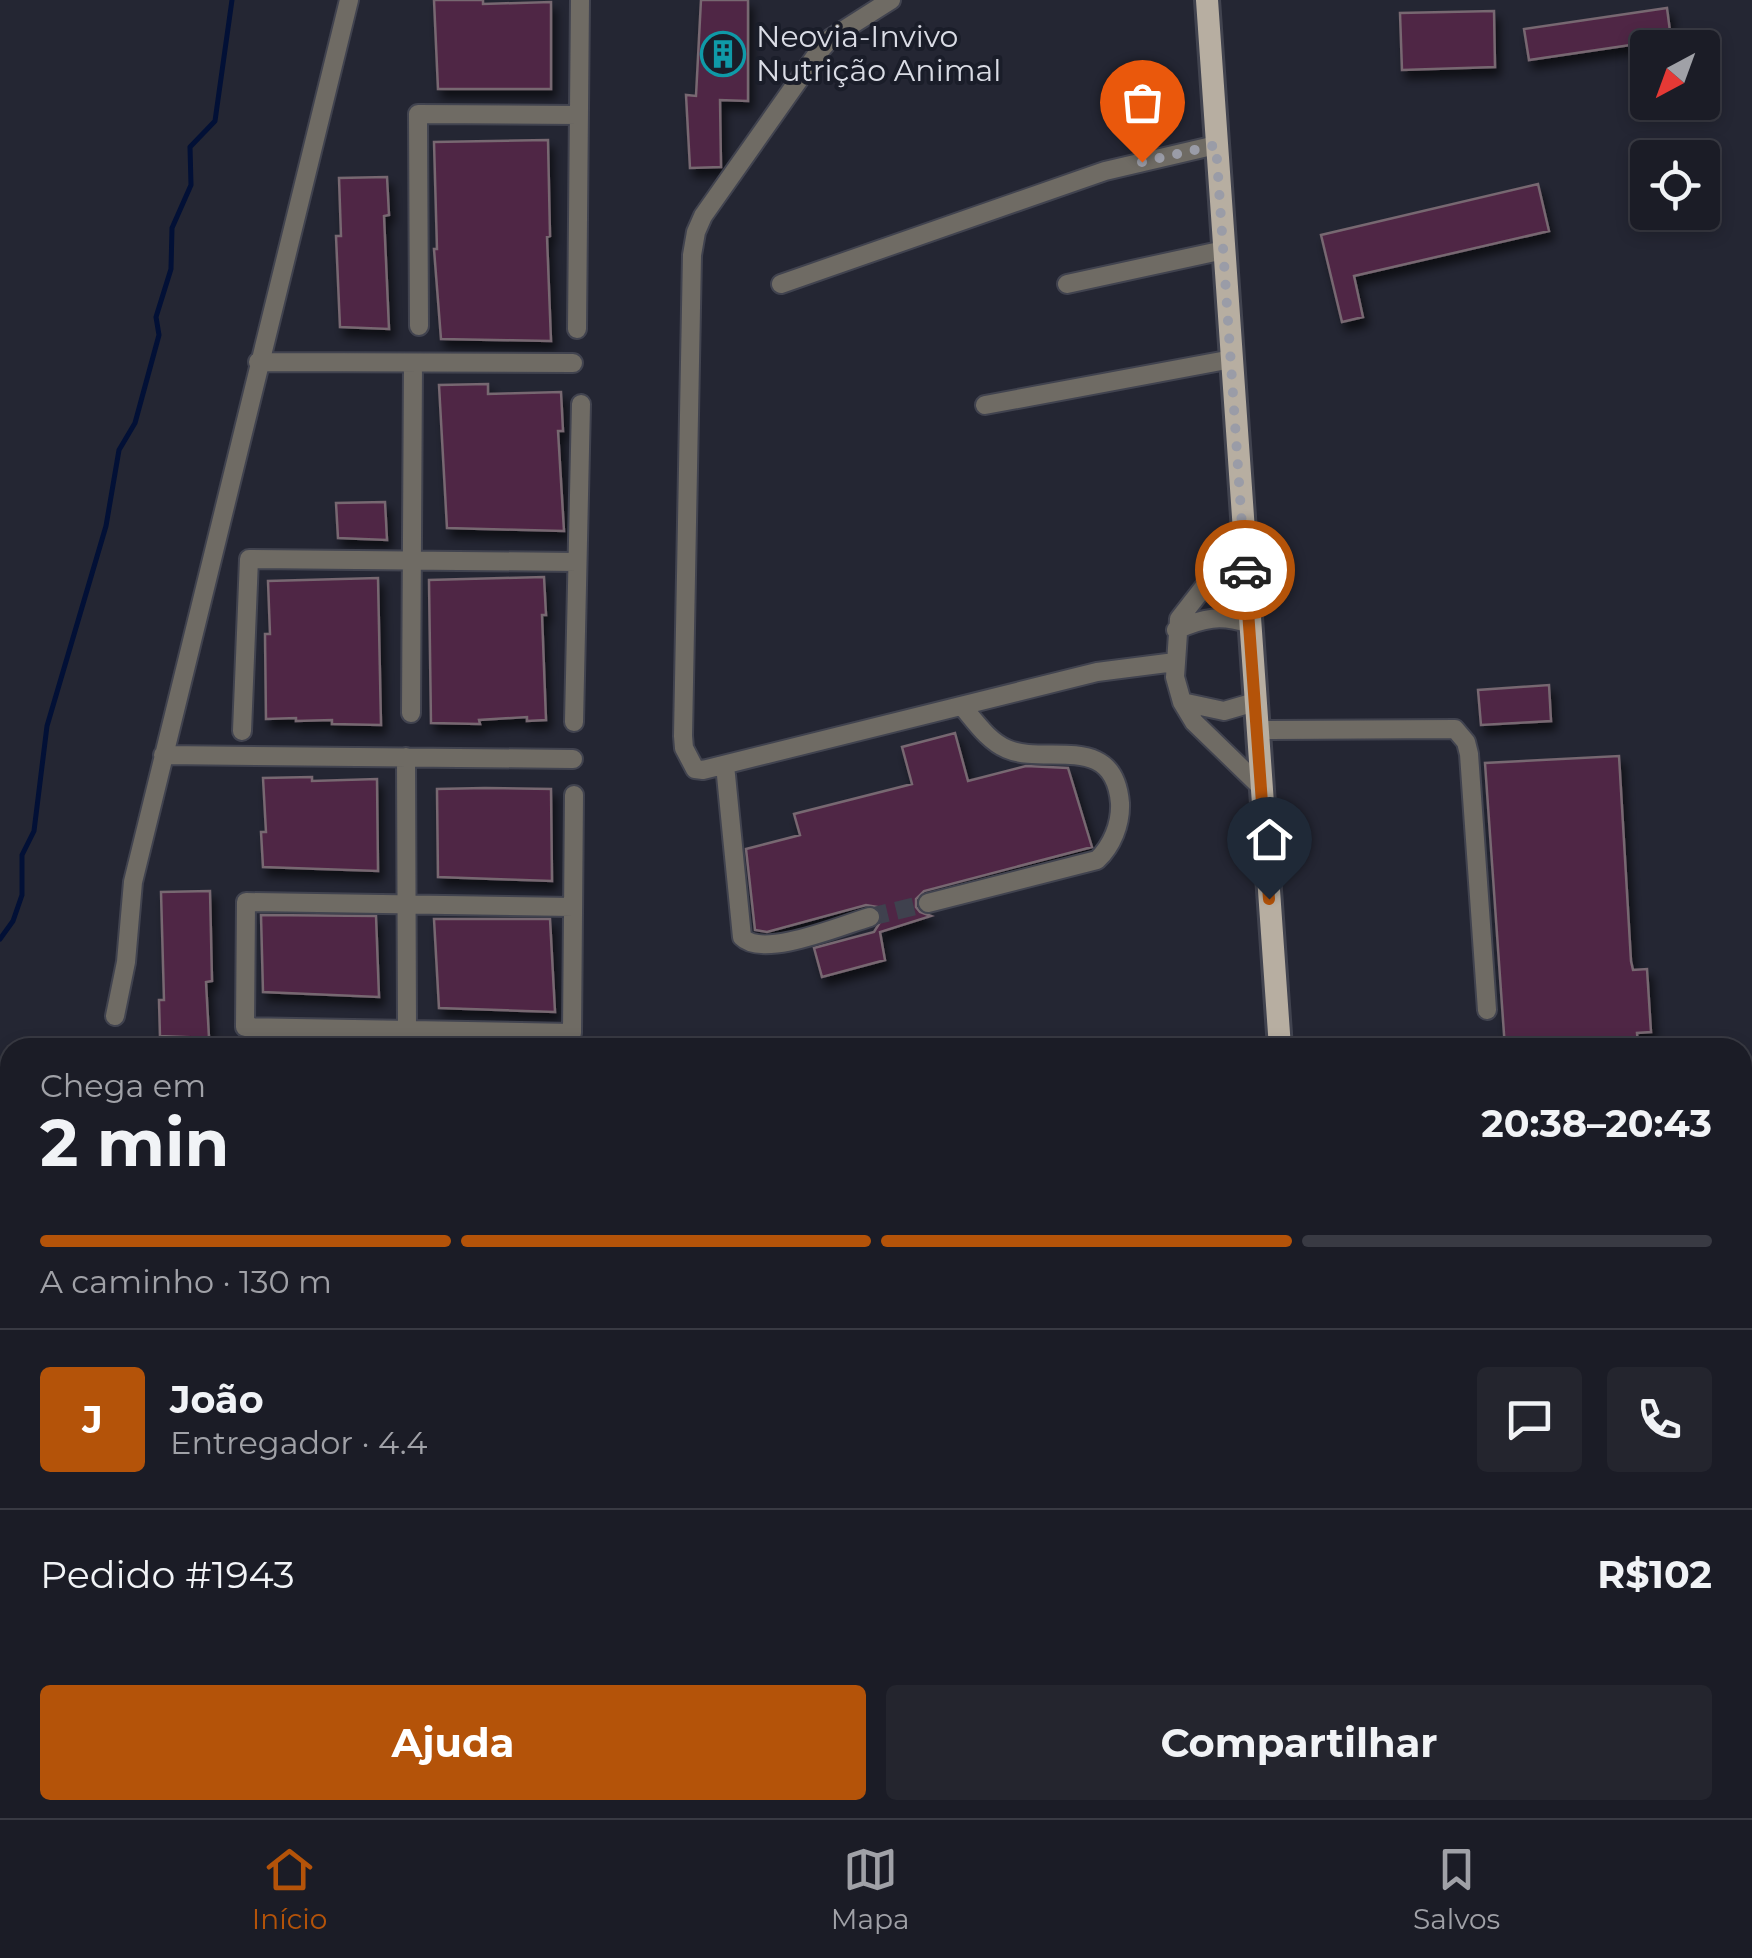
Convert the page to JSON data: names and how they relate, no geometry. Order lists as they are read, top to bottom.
{
  "places": {
    "building": ["Neovia-Invivo Nutrição Animal"]
  },
  "north": "bottom left",
  "page": {
    "heading": ["2 min", "Chega em", "20:38–20:43"],
    "panel": [
      "João",
      "Entregador · 4.4",
      "Pedido #1943",
      "R$102"
    ],
    "bar": "A caminho · 130 m",
    "round": "J",
    "buttons": ["Ajuda", "Compartilhar"],
    "tabs": ["Início", "Mapa", "Salvos"]
  }
}
